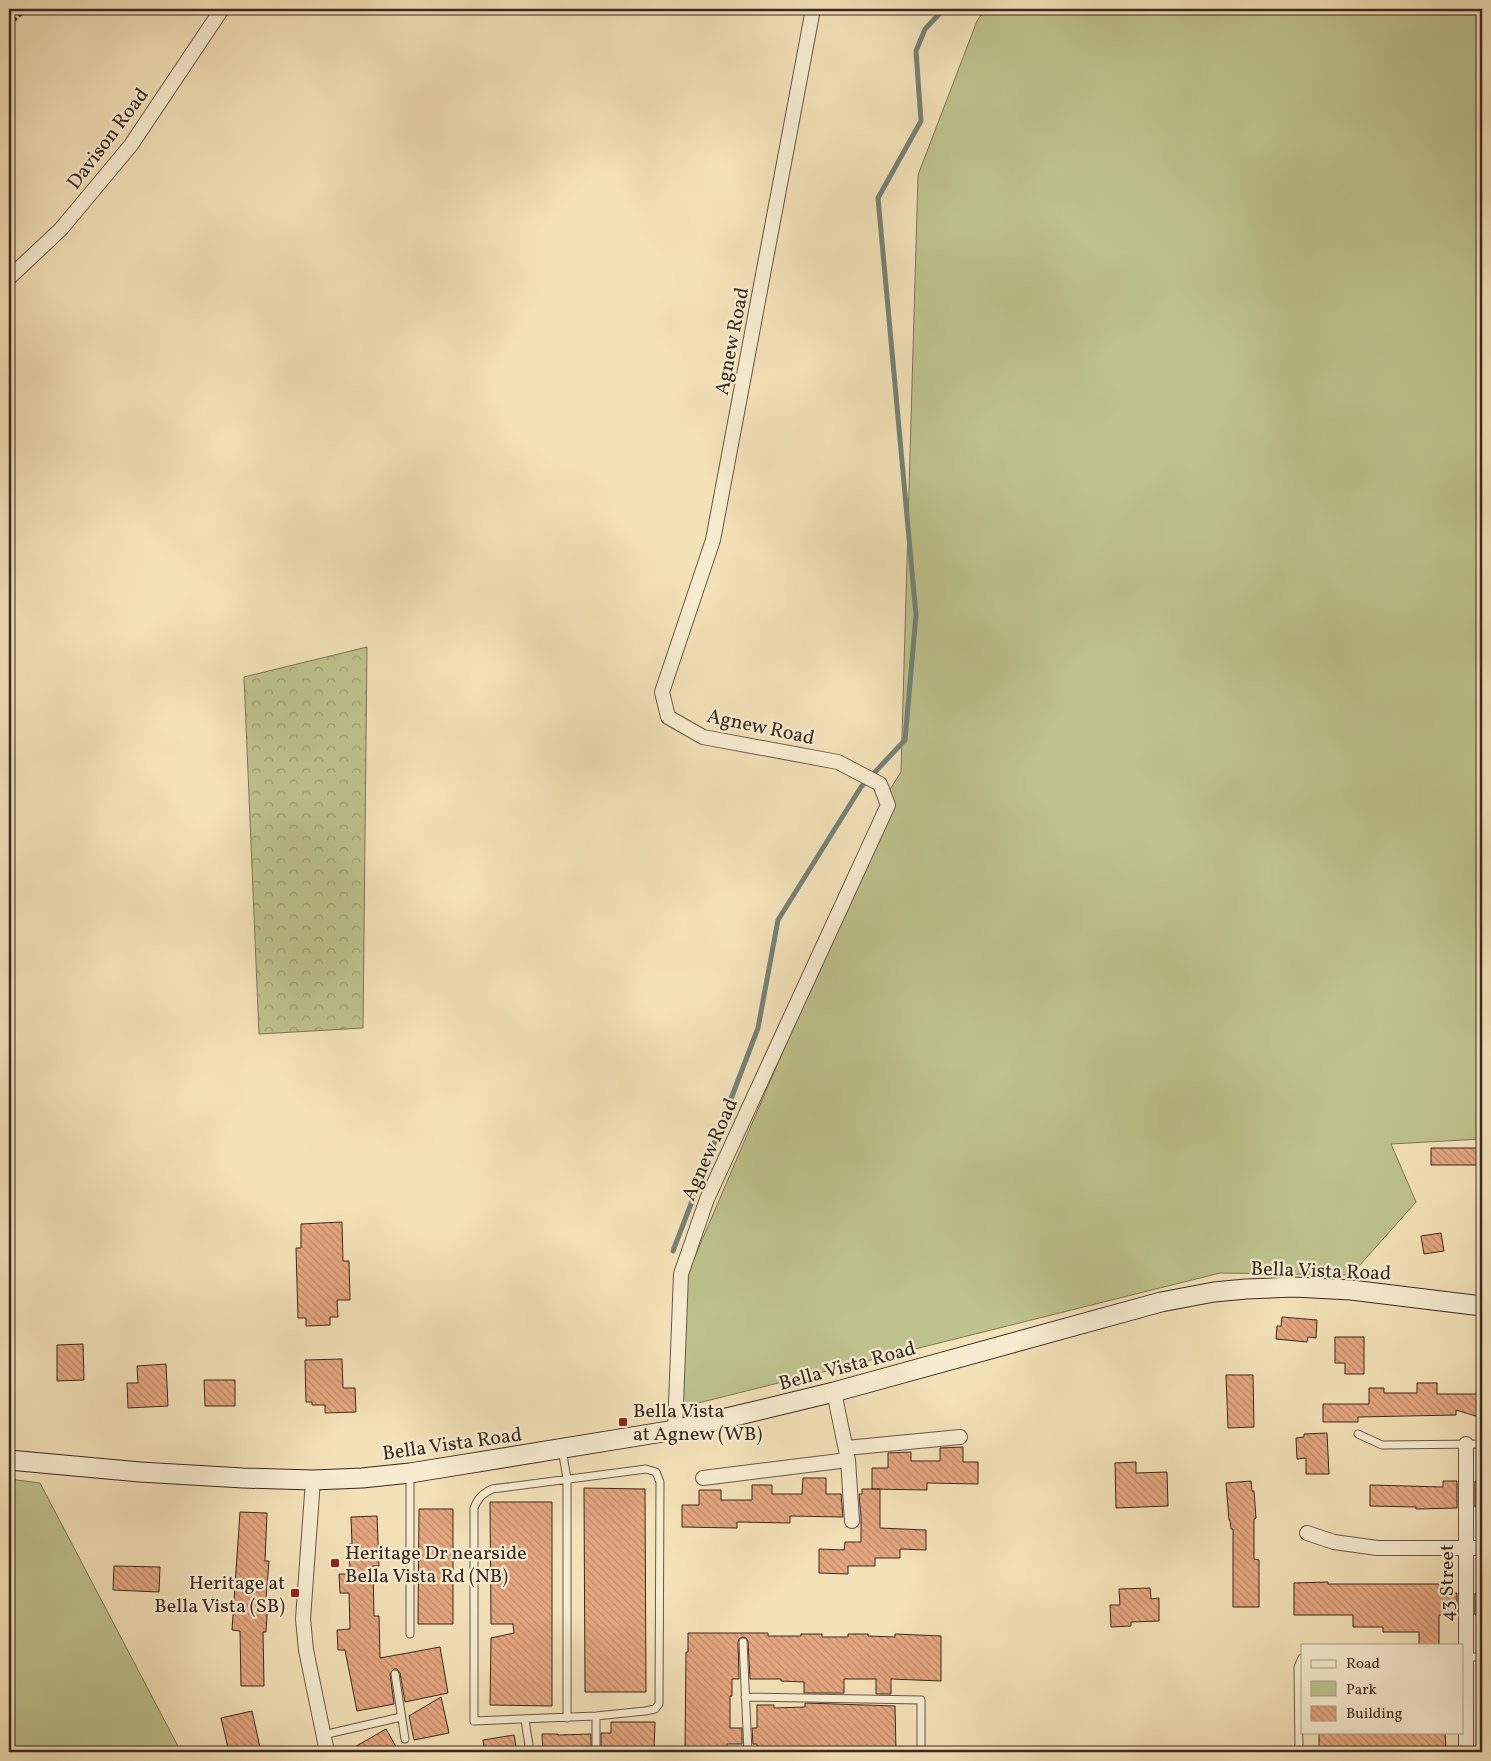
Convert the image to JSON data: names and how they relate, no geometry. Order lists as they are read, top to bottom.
{
  "streets": {
    "street": [
      "Davison Road",
      "Agnew Road",
      "Bella Vista Road",
      "43 Street"
    ]
  },
  "crossings": [
    ["Agnew Road", "Bella Vista Road"]
  ],
  "places": {
    "transit": ["Bella Vista at Agnew (WB)", "Heritage Dr nearside Bella Vista Rd (NB)", "Heritage at Bella Vista (SB)"]
  },
  "legend": ["Road", "Park", "Building"]
}
